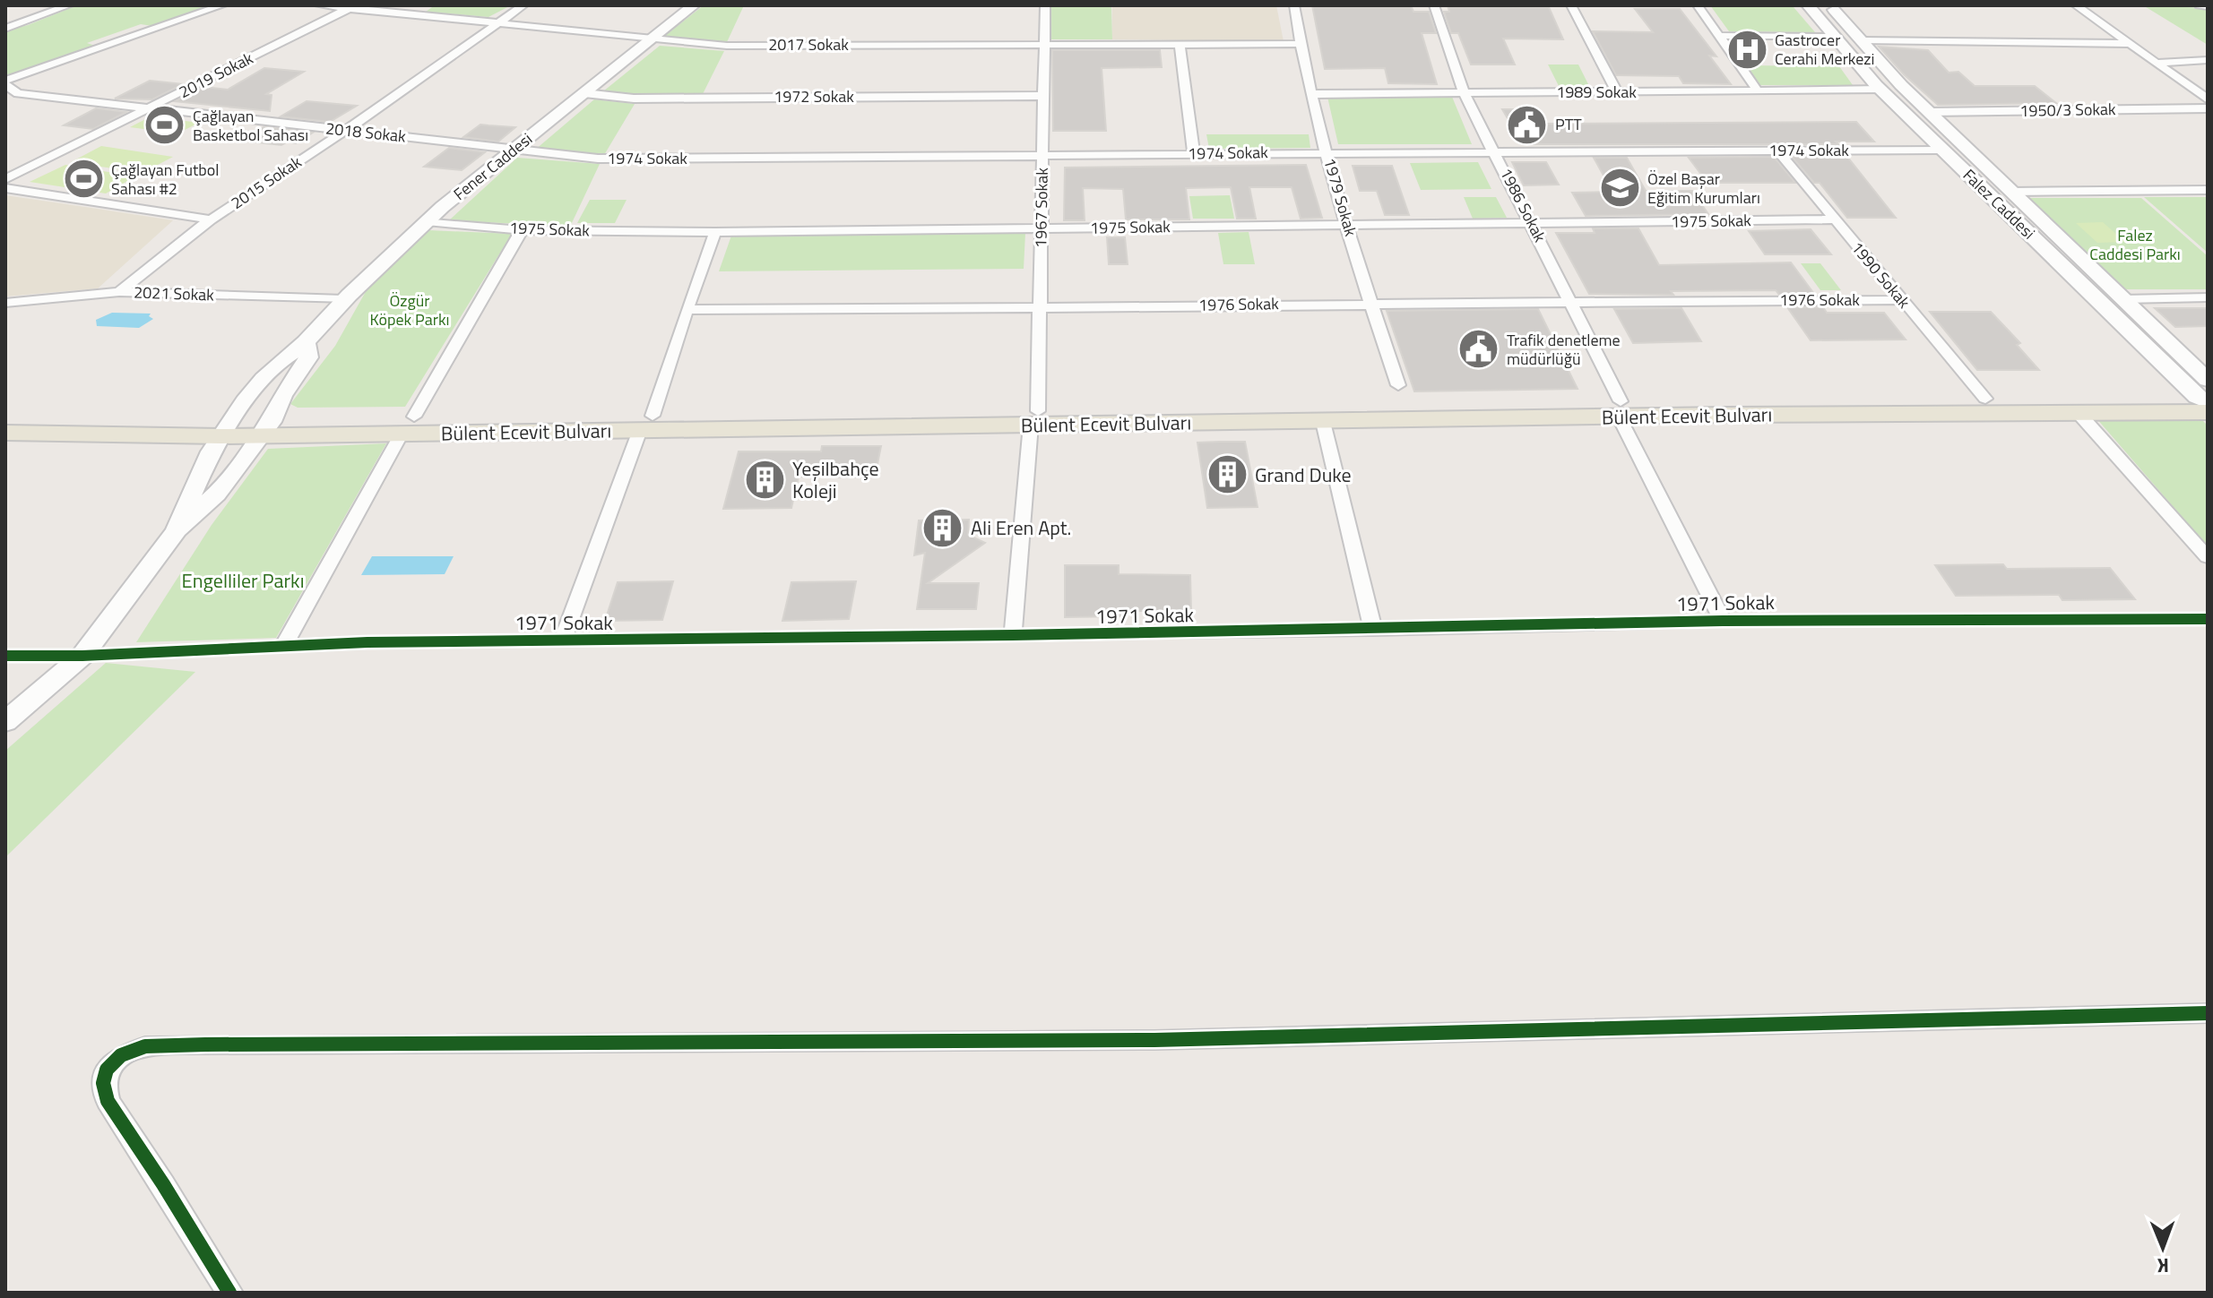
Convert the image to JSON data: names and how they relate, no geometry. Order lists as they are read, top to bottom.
{
  "streets": {
    "main road": ["Bülent Ecevit Bulvarı"],
    "street": [
      "2017 Sokak",
      "2019 Sokak",
      "1989 Sokak",
      "1972 Sokak",
      "1950/3 Sokak",
      "2018 Sokak",
      "1974 Sokak",
      "Fener Caddesi",
      "2015 Sokak",
      "1979 Sokak",
      "Falez Caddesi",
      "1986 Sokak",
      "1967 Sokak",
      "1975 Sokak",
      "1990 Sokak",
      "2021 Sokak",
      "1976 Sokak",
      "1971 Sokak"
    ]
  },
  "crossings": [
    ["2017 Sokak", "2019 Sokak"],
    ["2017 Sokak", "Fener Caddesi"],
    ["2017 Sokak", "2015 Sokak"],
    ["2017 Sokak", "1979 Sokak"],
    ["2017 Sokak", "1967 Sokak"],
    ["2019 Sokak", "2018 Sokak"],
    ["1989 Sokak", "1979 Sokak"],
    ["1989 Sokak", "Falez Caddesi"],
    ["1989 Sokak", "1986 Sokak"],
    ["1972 Sokak", "Fener Caddesi"],
    ["1972 Sokak", "1967 Sokak"],
    ["1950/3 Sokak", "Falez Caddesi"],
    ["2018 Sokak", "1974 Sokak"],
    ["2018 Sokak", "Fener Caddesi"],
    ["2018 Sokak", "2015 Sokak"],
    ["1974 Sokak", "Fener Caddesi"],
    ["1974 Sokak", "1979 Sokak"],
    ["1974 Sokak", "Falez Caddesi"],
    ["1974 Sokak", "1986 Sokak"],
    ["1974 Sokak", "1967 Sokak"],
    ["1974 Sokak", "1990 Sokak"],
    ["Fener Caddesi", "1975 Sokak"],
    ["Fener Caddesi", "2021 Sokak"],
    ["Fener Caddesi", "Bülent Ecevit Bulvarı"],
    ["Fener Caddesi", "1971 Sokak"],
    ["2015 Sokak", "2021 Sokak"],
    ["1979 Sokak", "1975 Sokak"],
    ["1979 Sokak", "1976 Sokak"],
    ["Falez Caddesi", "Bülent Ecevit Bulvarı"],
    ["1986 Sokak", "1975 Sokak"],
    ["1986 Sokak", "1976 Sokak"],
    ["1986 Sokak", "Bülent Ecevit Bulvarı"],
    ["1986 Sokak", "1971 Sokak"],
    ["1967 Sokak", "1975 Sokak"],
    ["1967 Sokak", "1976 Sokak"],
    ["1967 Sokak", "Bülent Ecevit Bulvarı"],
    ["1967 Sokak", "1971 Sokak"],
    ["1975 Sokak", "1990 Sokak"],
    ["1990 Sokak", "1976 Sokak"],
    ["1990 Sokak", "Bülent Ecevit Bulvarı"]
  ],
  "parks": ["Falez Caddesi Parkı", "Özgür Köpek Parkı", "Engelliler Parkı"],
  "places": {
    "hospital": ["Gastrocer Cerahi Merkezi"],
    "public building": ["PTT", "Trafik denetleme müdürlüğü"],
    "sports": ["Çağlayan Basketbol Sahası", "Çağlayan Futbol Sahası #2"],
    "school or university": ["Özel Başar Eğitim Kurumları"],
    "building": ["Grand Duke", "Yeşilbahçe Koleji", "Ali Eren Apt."]
  },
  "north": "bottom"
}
